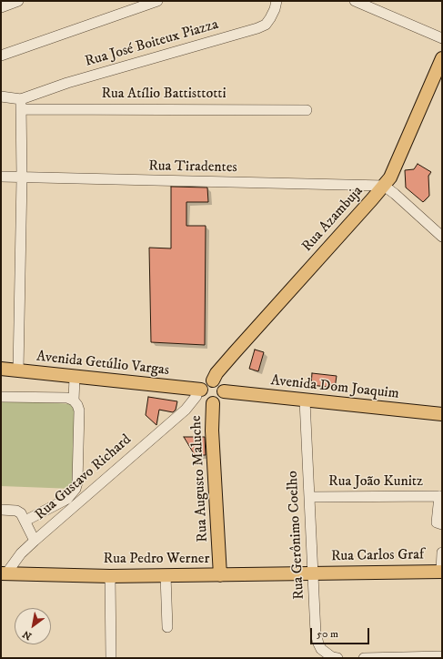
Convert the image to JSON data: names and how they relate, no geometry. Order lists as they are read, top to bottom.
{
  "streets": {
    "main road": [
      "Rua Azambuja",
      "Avenida Getúlio Vargas",
      "Avenida Dom Joaquim",
      "Rua Augusto Maluche",
      "Rua Carlos Graf",
      "Rua Pedro Werner"
    ],
    "street": [
      "Rua José Boiteux Piazza",
      "Rua Atílio Battisttotti",
      "Rua Tiradentes",
      "Rua Gustavo Richard",
      "Rua João Kunitz",
      "Rua Gerônimo Coelho"
    ]
  },
  "crossings": [
    ["Rua José Boiteux Piazza", "Rua Atílio Battisttotti"],
    ["Rua Tiradentes", "Rua Azambuja"],
    ["Rua Azambuja", "Avenida Getúlio Vargas"],
    ["Rua Azambuja", "Avenida Dom Joaquim"],
    ["Rua Azambuja", "Rua Gustavo Richard"],
    ["Rua Azambuja", "Rua Augusto Maluche"],
    ["Avenida Getúlio Vargas", "Avenida Dom Joaquim"],
    ["Avenida Getúlio Vargas", "Rua Gustavo Richard"],
    ["Avenida Getúlio Vargas", "Rua Augusto Maluche"],
    ["Avenida Dom Joaquim", "Rua Gustavo Richard"],
    ["Avenida Dom Joaquim", "Rua Augusto Maluche"],
    ["Avenida Dom Joaquim", "Rua Gerônimo Coelho"],
    ["Rua Gustavo Richard", "Rua Augusto Maluche"],
    ["Rua Gustavo Richard", "Rua Pedro Werner"],
    ["Rua Augusto Maluche", "Rua Pedro Werner"],
    ["Rua João Kunitz", "Rua Gerônimo Coelho"],
    ["Rua Gerônimo Coelho", "Rua Carlos Graf"],
    ["Rua Gerônimo Coelho", "Rua Pedro Werner"],
    ["Rua Carlos Graf", "Rua Pedro Werner"]
  ],
  "scale_bar": "50 m",
  "north": "bottom left"
}
